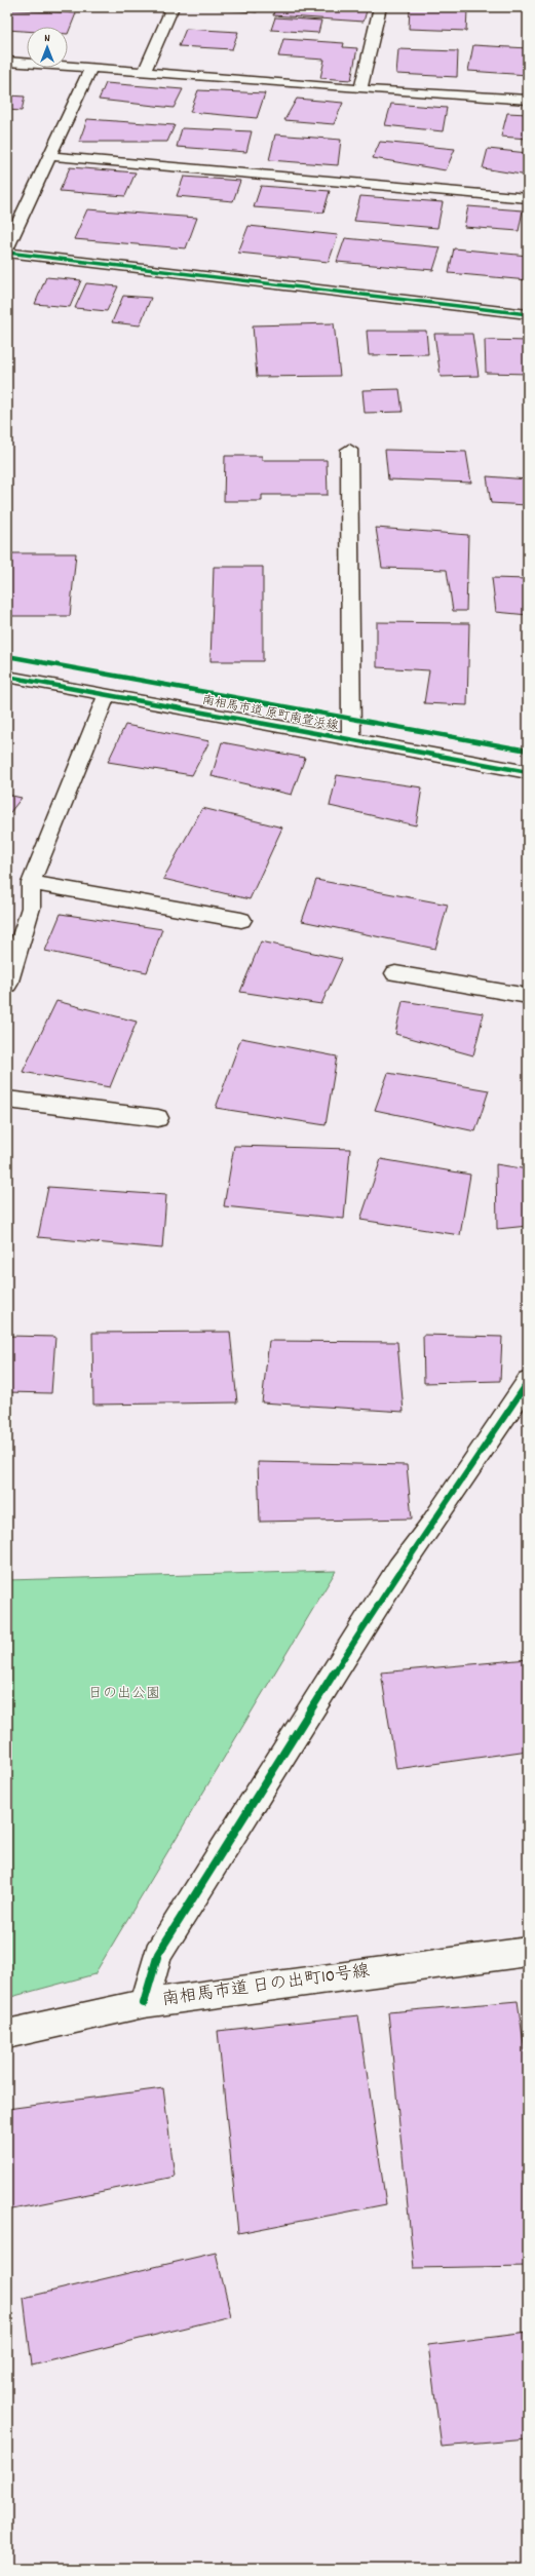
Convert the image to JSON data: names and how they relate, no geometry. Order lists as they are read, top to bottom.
{
  "streets": {
    "street": ["南相馬市道 原町南萱浜線", "南相馬市道 日の出町10号線"]
  },
  "parks": ["日の出公園"],
  "north": "top"
}
